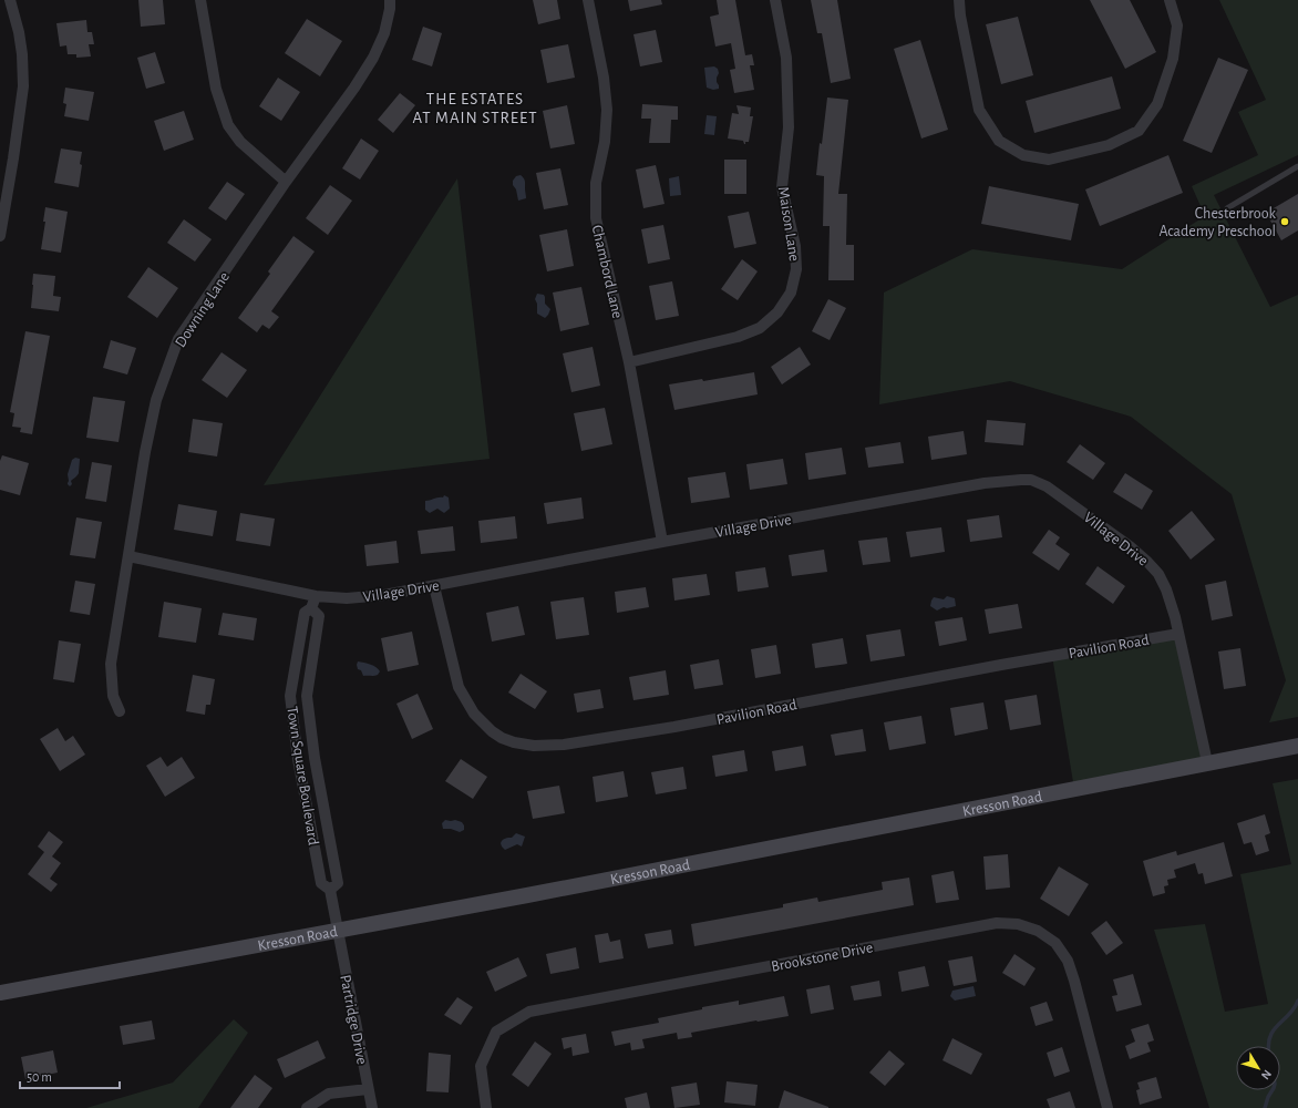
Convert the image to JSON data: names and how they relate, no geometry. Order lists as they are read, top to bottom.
{
  "streets": {
    "main road": ["Kresson Road"],
    "street": [
      "Maison Lane",
      "Chambord Lane",
      "Downing Lane",
      "Village Drive",
      "Pavilion Road",
      "Town Square Boulevard",
      "Brookstone Drive",
      "Partridge Drive"
    ]
  },
  "crossings": [
    ["Maison Lane", "Chambord Lane"],
    ["Chambord Lane", "Village Drive"],
    ["Downing Lane", "Village Drive"],
    ["Village Drive", "Pavilion Road"],
    ["Village Drive", "Town Square Boulevard"],
    ["Village Drive", "Kresson Road"],
    ["Town Square Boulevard", "Kresson Road"],
    ["Town Square Boulevard", "Partridge Drive"],
    ["Kresson Road", "Partridge Drive"]
  ],
  "districts": ["THE ESTATES AT MAIN STREET"],
  "places": ["Chesterbrook Academy Preschool"],
  "scale_bar": "50 m",
  "north": "bottom right"
}
